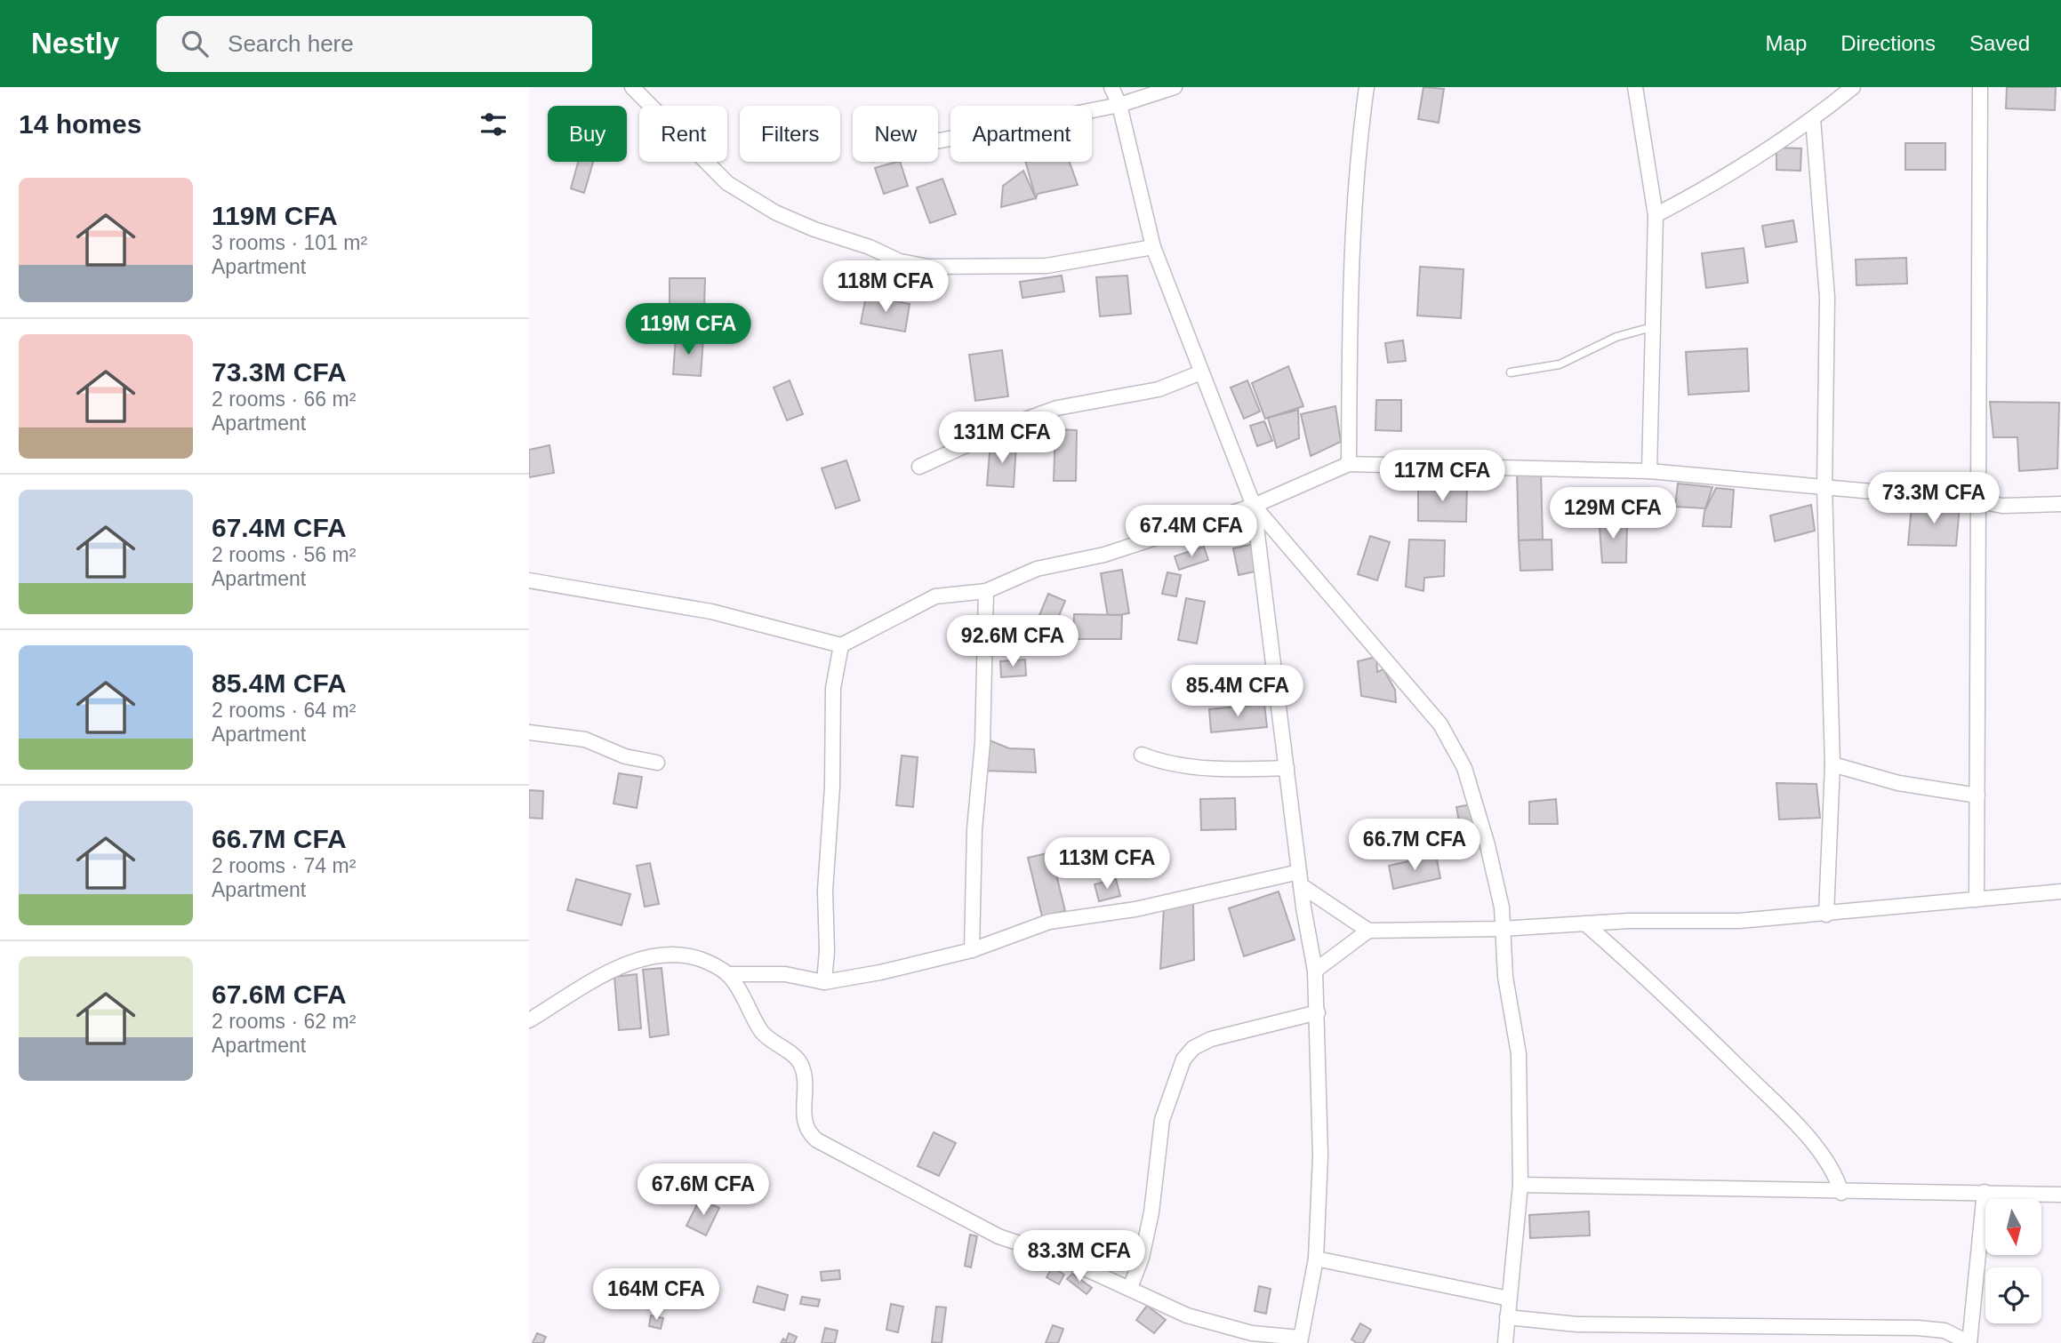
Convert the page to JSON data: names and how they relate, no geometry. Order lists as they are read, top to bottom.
{
  "north": "bottom",
  "page": {
    "header": "Nestly",
    "search": "Search here",
    "nav": ["Map", "Directions", "Saved"],
    "heading": "14 homes",
    "chip": [
      "Buy",
      "Rent",
      "Filters",
      "New",
      "Apartment"
    ],
    "list": [
      {
        "name": "119M CFA",
        "note": "3 rooms · 101 m² · Apartment"
      },
      {
        "name": "73.3M CFA",
        "note": "2 rooms · 66 m² · Apartment"
      },
      {
        "name": "67.4M CFA",
        "note": "2 rooms · 56 m² · Apartment"
      },
      {
        "name": "85.4M CFA",
        "note": "2 rooms · 64 m² · Apartment"
      },
      {
        "name": "66.7M CFA",
        "note": "2 rooms · 74 m² · Apartment"
      },
      {
        "name": "67.6M CFA",
        "note": "2 rooms · 62 m² · Apartment"
      }
    ],
    "price": [
      "118M CFA",
      "119M CFA",
      "131M CFA",
      "117M CFA",
      "73.3M CFA",
      "129M CFA",
      "67.4M CFA",
      "92.6M CFA",
      "85.4M CFA",
      "66.7M CFA",
      "113M CFA",
      "67.6M CFA",
      "83.3M CFA",
      "164M CFA"
    ]
  }
}
